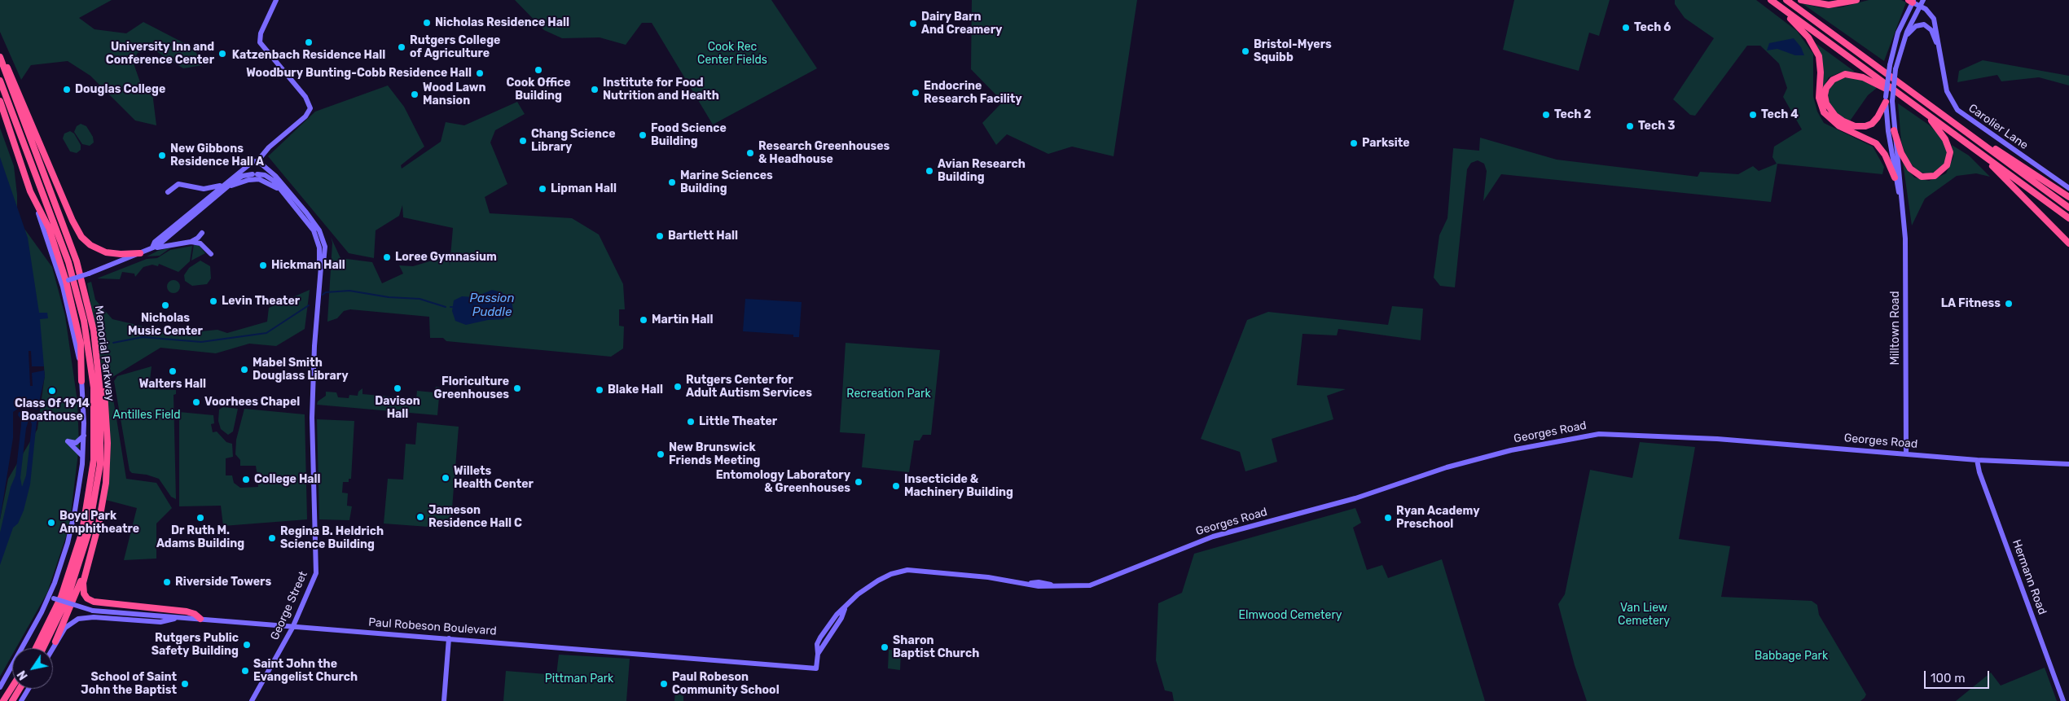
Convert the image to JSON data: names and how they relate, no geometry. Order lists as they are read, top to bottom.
{
  "streets": {
    "highway": ["Memorial Parkway"],
    "street": [
      "Carolier Lane",
      "Milltown Road",
      "Georges Road",
      "Hermann Road",
      "George Street",
      "Paul Robeson Boulevard"
    ]
  },
  "crossings": [
    ["Carolier Lane", "Milltown Road"],
    ["Milltown Road", "Georges Road"],
    ["Georges Road", "Hermann Road"],
    ["Georges Road", "Paul Robeson Boulevard"],
    ["George Street", "Paul Robeson Boulevard"]
  ],
  "water": ["Passion Puddle"],
  "parks": [
    "Cook Rec Center Fields",
    "Recreation Park",
    "Antilles Field",
    "Van Liew Cemetery",
    "Elmwood Cemetery",
    "Babbage Park",
    "Pittman Park"
  ],
  "places": [
    "Nicholas Residence Hall",
    "Dairy Barn And Creamery",
    "Tech 6",
    "Katzenbach Residence Hall",
    "Rutgers College of Agriculture",
    "Bristol-Myers Squibb",
    "University Inn and Conference Center",
    "Cook Office Building",
    "Woodbury Bunting-Cobb Residence Hall",
    "Douglas College",
    "Institute for Food Nutrition and Health",
    "Endocrine Research Facility",
    "Wood Lawn Mansion",
    "Tech 2",
    "Tech 4",
    "Tech 3",
    "Food Science Building",
    "Chang Science Library",
    "Parksite",
    "Research Greenhouses & Headhouse",
    "New Gibbons Residence Hall A",
    "Avian Research Building",
    "Marine Sciences Building",
    "Lipman Hall",
    "Bartlett Hall",
    "Loree Gymnasium",
    "Hickman Hall",
    "Levin Theater",
    "LA Fitness",
    "Nicholas Music Center",
    "Martin Hall",
    "Mabel Smith Douglass Library",
    "Walters Hall",
    "Rutgers Center for Adult Autism Services",
    "Davison Hall",
    "Floriculture Greenhouses",
    "Blake Hall",
    "Class Of 1914 Boathouse",
    "Voorhees Chapel",
    "Little Theater",
    "New Brunswick Friends Meeting",
    "Willets Health Center",
    "College Hall",
    "Entomology Laboratory & Greenhouses",
    "Insecticide & Machinery Building",
    "Jameson Residence Hall C",
    "Dr Ruth M. Adams Building",
    "Ryan Academy Preschool",
    "Boyd Park Amphitheatre",
    "Regina B. Heldrich Science Building",
    "Riverside Towers",
    "Rutgers Public Safety Building",
    "Sharon Baptist Church",
    "Saint John the Evangelist Church",
    "School of Saint John the Baptist",
    "Paul Robeson Community School"
  ],
  "scale_bar": "100 m",
  "north": "bottom left"
}
